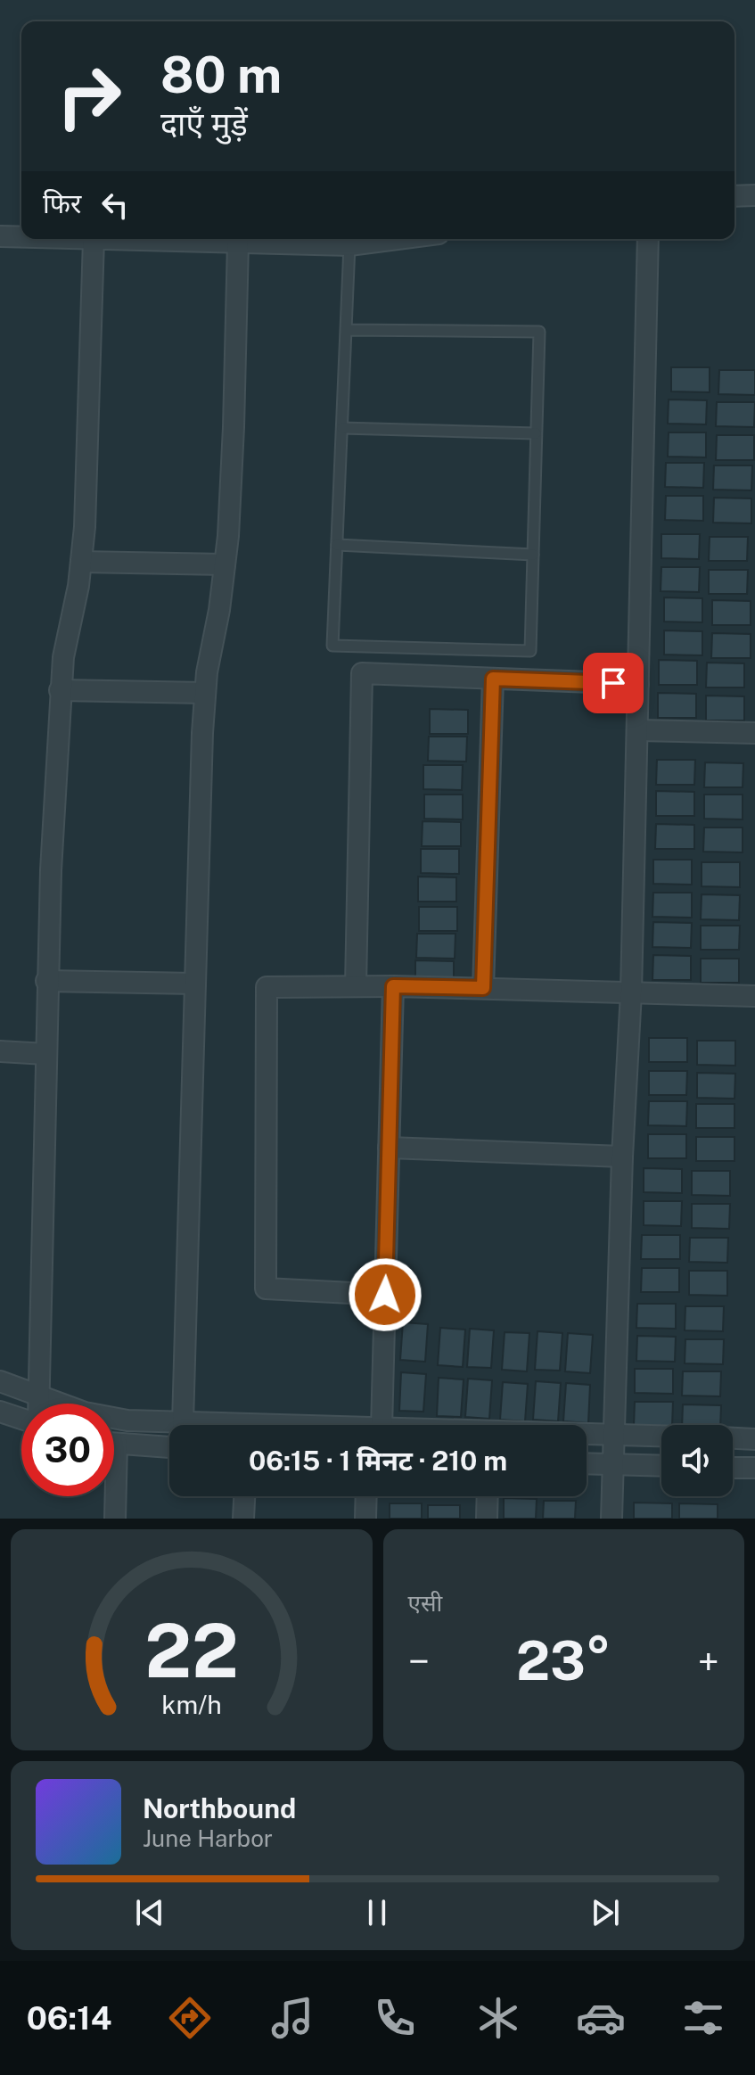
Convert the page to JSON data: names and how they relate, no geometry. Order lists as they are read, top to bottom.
{
  "page": {
    "turn": ["80 m", "दाएँ मुड़ें"],
    "then": "फिर",
    "limit": "30",
    "trip": "06:15 · 1 मिनट · 210 m",
    "tile": "एसी",
    "heat": ["−", "23°", "+"],
    "song": ["Northbound", "June Harbor"],
    "tabs": "06:14",
    "gauge": ["22", "km/h"]
  }
}
